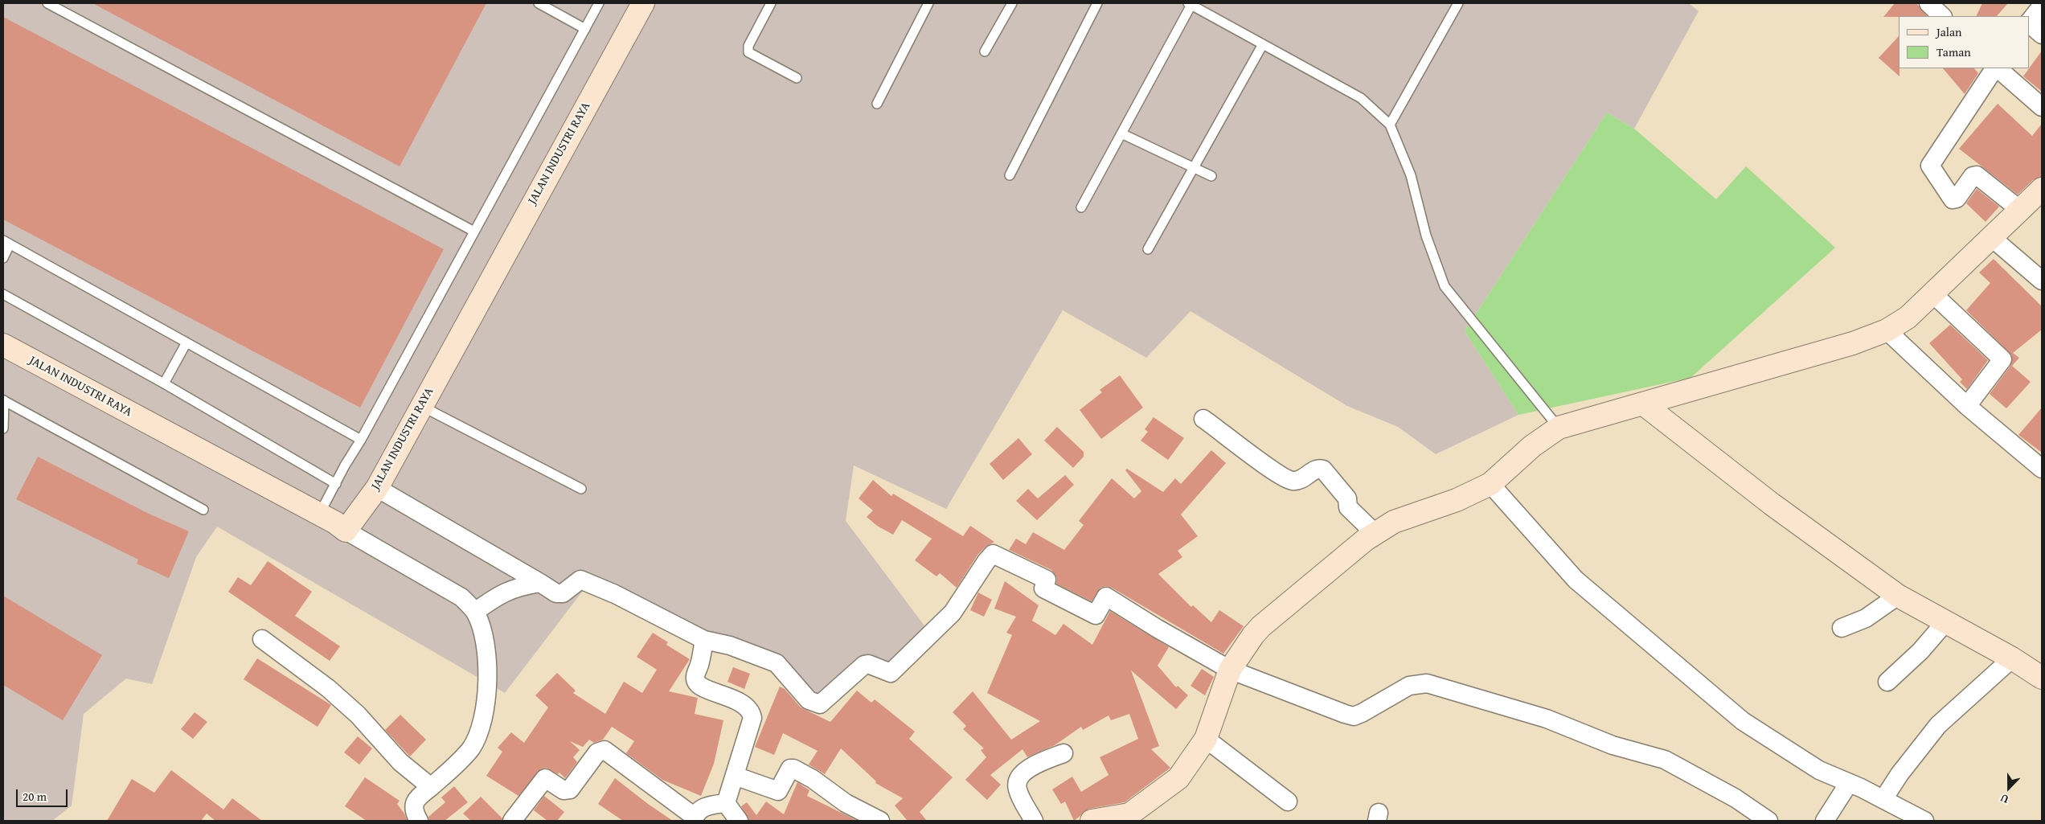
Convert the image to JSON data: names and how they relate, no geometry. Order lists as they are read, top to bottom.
{
  "streets": {
    "street": ["JALAN INDUSTRI RAYA"]
  },
  "legend": ["Jalan", "Taman"],
  "scale_bar": "20 m",
  "north": "bottom"
}
